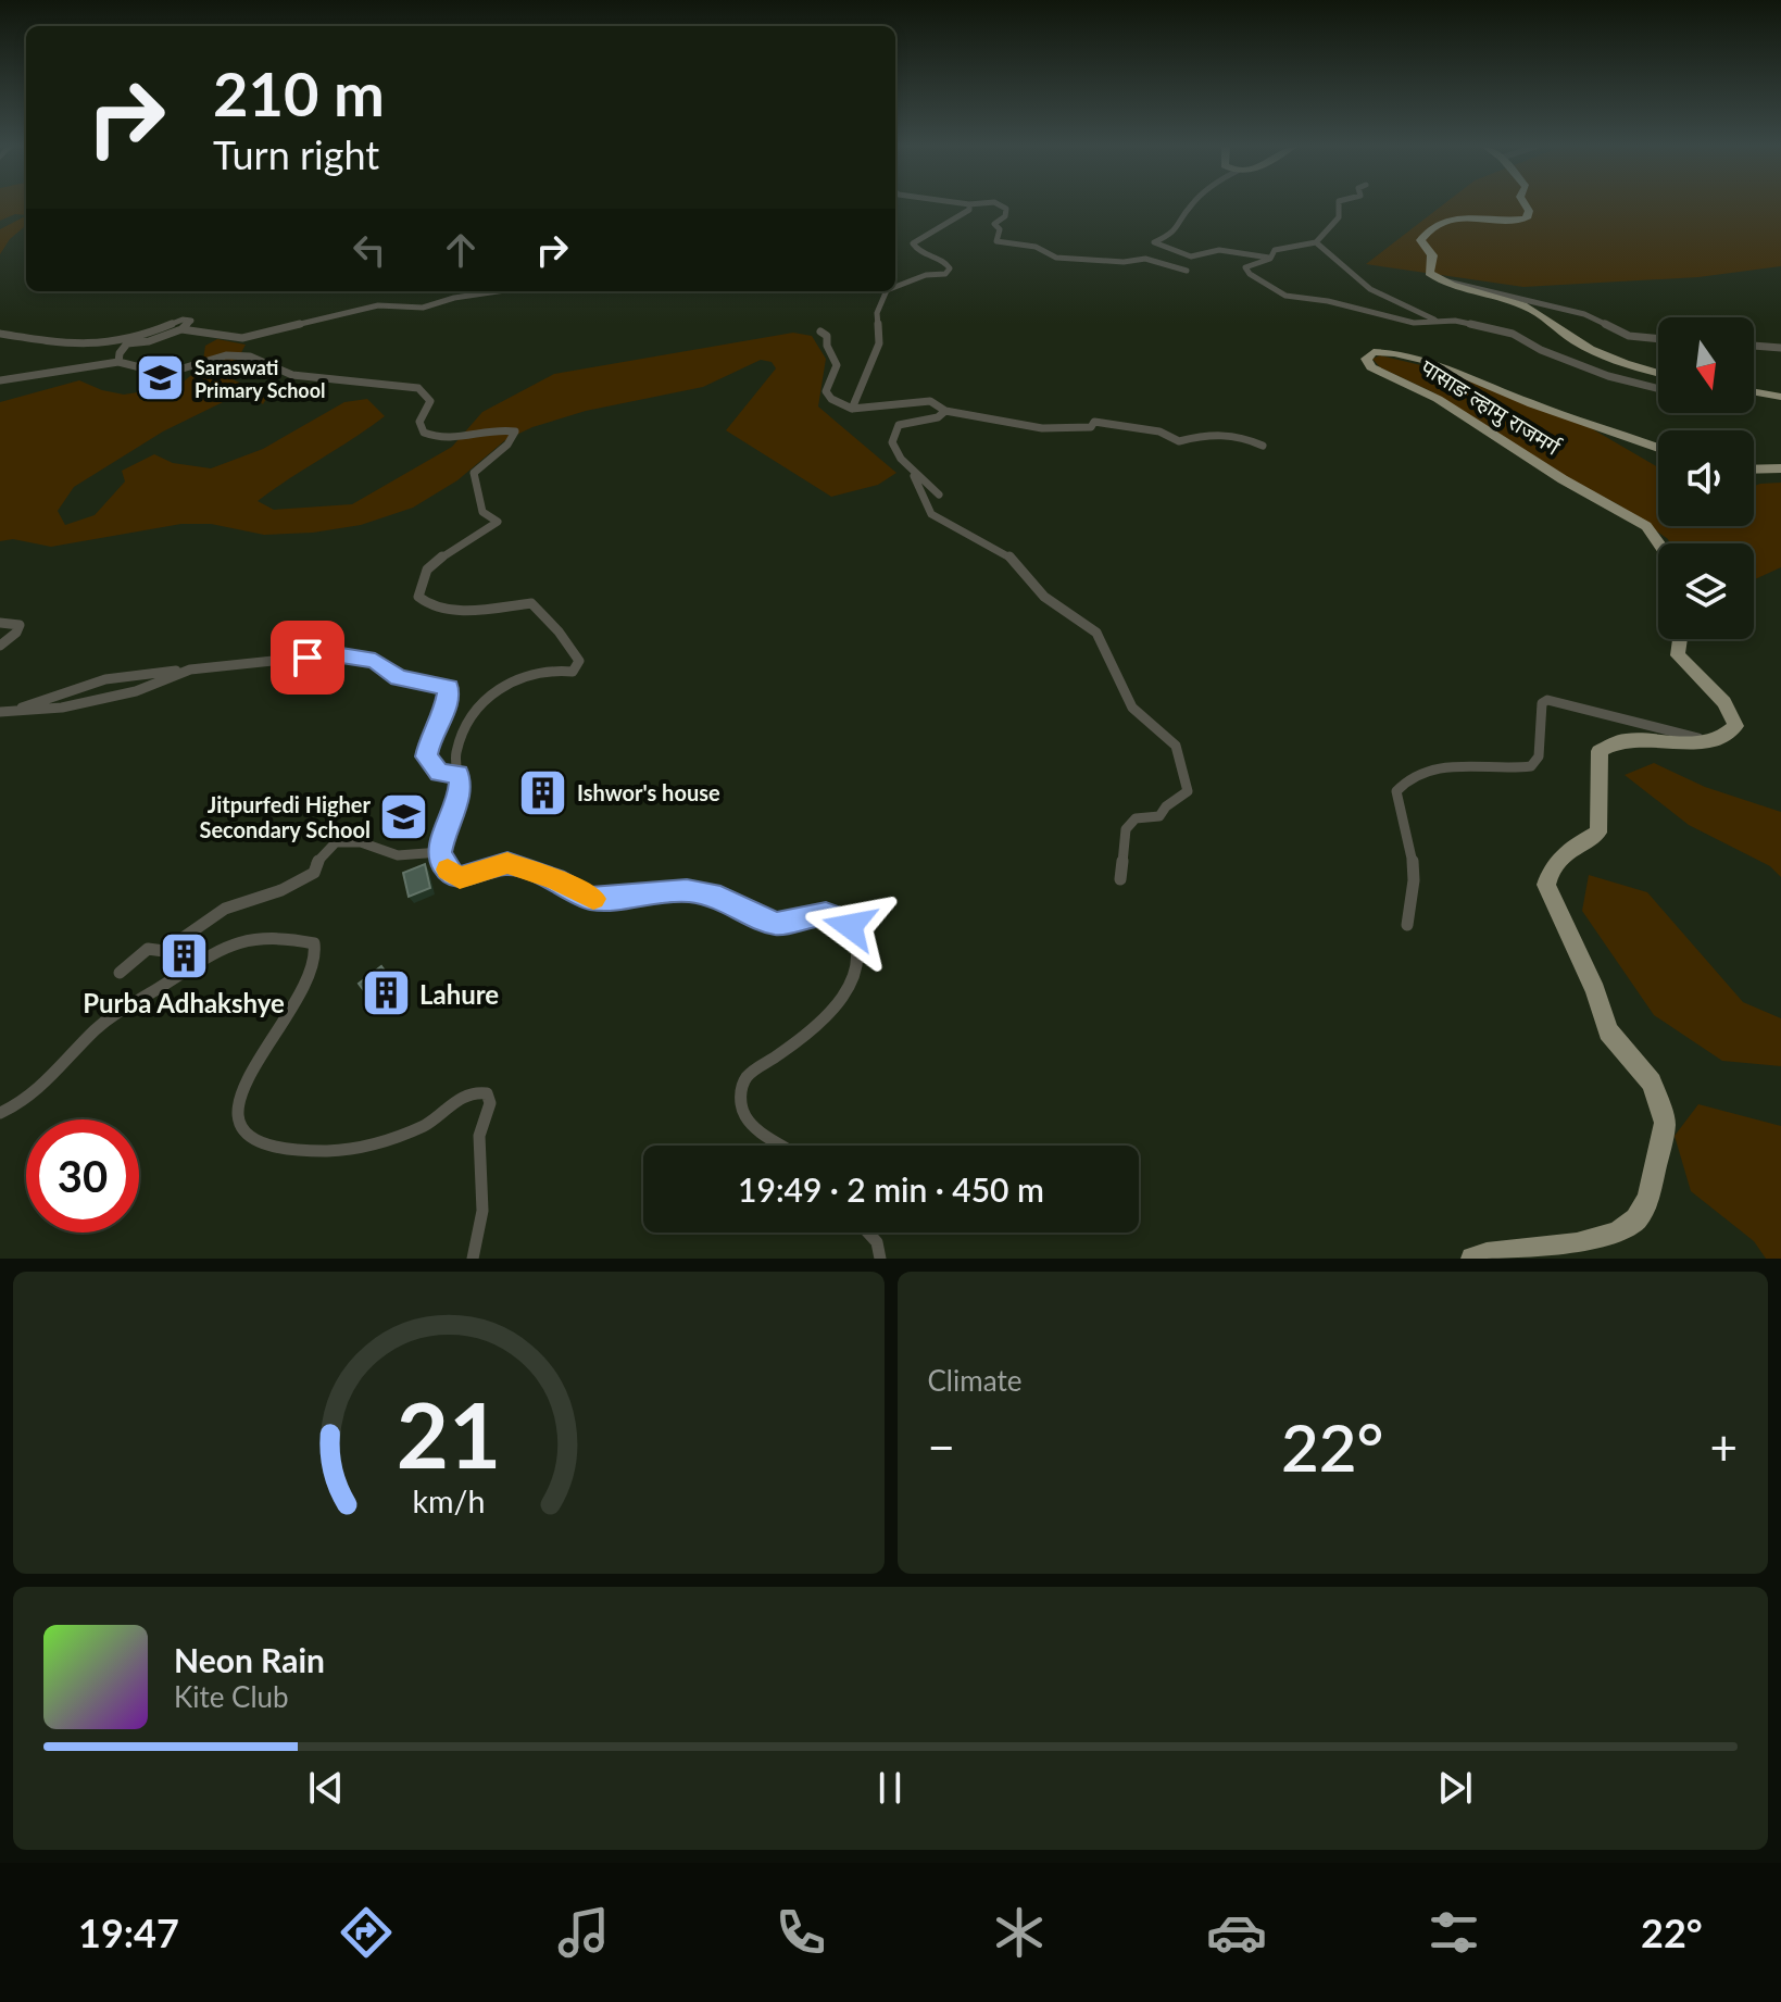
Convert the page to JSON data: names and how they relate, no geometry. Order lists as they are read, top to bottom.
{
  "streets": {
    "main road": ["पासाङ ल्हामु राजमर्ग"]
  },
  "places": {
    "school or university": ["Saraswati Primary School", "Jitpurfedi Higher Secondary School"],
    "building": ["Ishwor's house", "Purba Adhakshye", "Lahure"]
  },
  "north": "bottom",
  "page": {
    "turn": ["210 m", "Turn right"],
    "limit": "30",
    "trip": "19:49 · 2 min · 450 m",
    "tile": "Climate",
    "heat": ["−", "22°", "+"],
    "song": ["Neon Rain", "Kite Club"],
    "tabs": ["19:47", "22°"],
    "gauge": ["21", "km/h"]
  }
}
